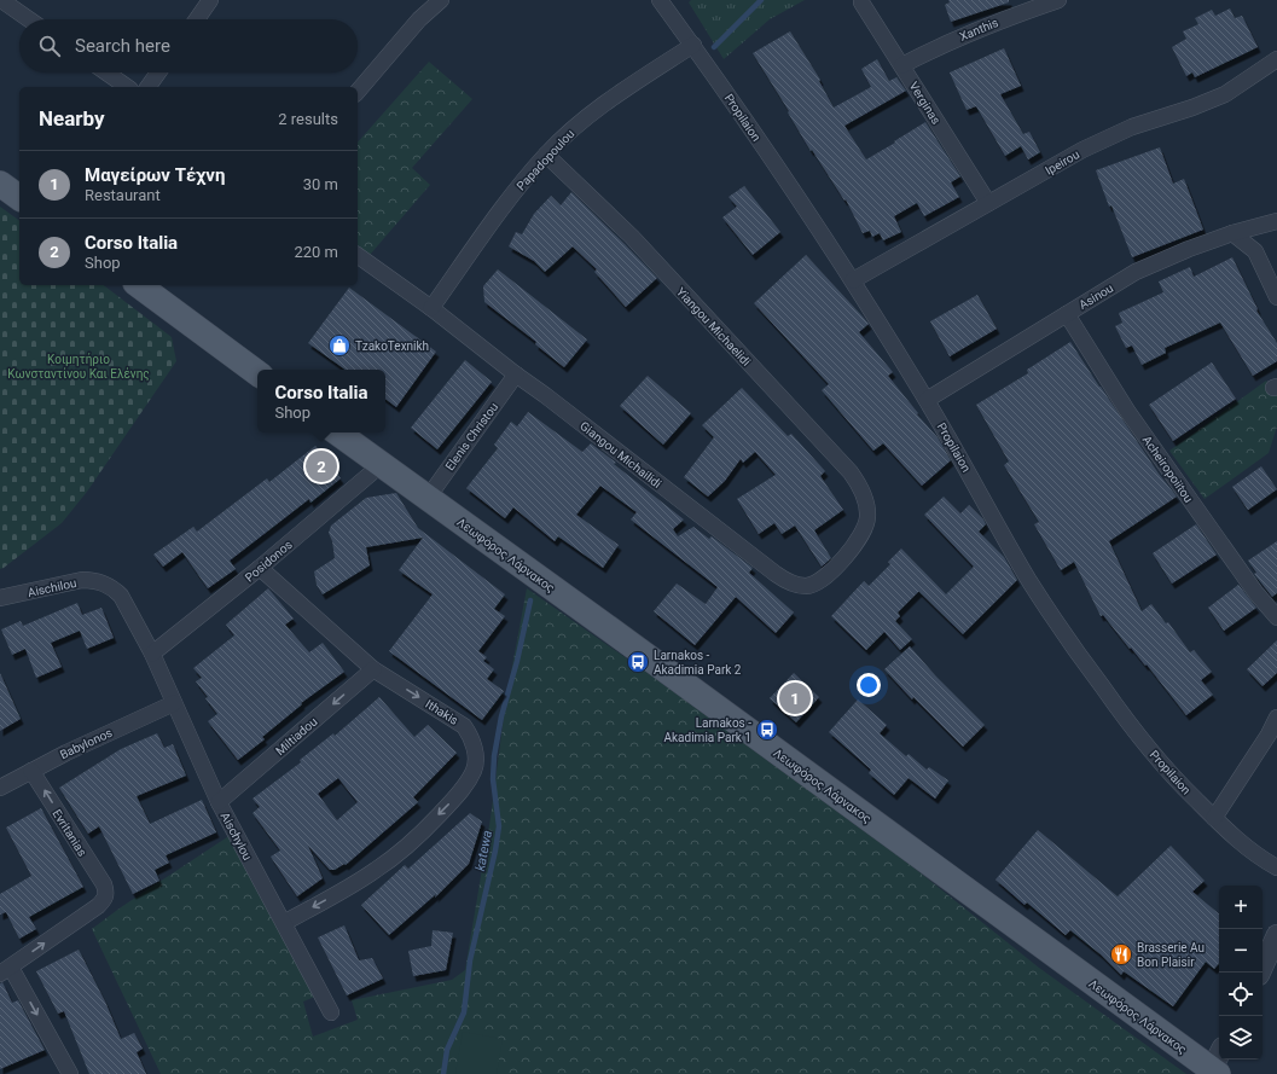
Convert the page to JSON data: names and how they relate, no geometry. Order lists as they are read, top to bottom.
{
  "streets": {
    "main road": ["Λεωφόρος Λάρνακος"],
    "street": [
      "Xanthis",
      "Verginas",
      "Propilaion",
      "Papadopoulou",
      "Ipeirou",
      "Asinou",
      "Yiangou Michaelidi",
      "Elenis Christou",
      "Giangou Michailidi",
      "Acheiropoiitou",
      "Posidonos",
      "Aischilou",
      "Ithakis",
      "Miltiadou",
      "Babylonos",
      "Evritanias",
      "Aischylou"
    ]
  },
  "crossings": [
    ["Xanthis", "Verginas"],
    ["Verginas", "Ipeirou"],
    ["Propilaion", "Papadopoulou"],
    ["Propilaion", "Ipeirou"],
    ["Propilaion", "Asinou"],
    ["Papadopoulou", "Yiangou Michaelidi"],
    ["Papadopoulou", "Giangou Michailidi"],
    ["Asinou", "Acheiropoiitou"],
    ["Yiangou Michaelidi", "Giangou Michailidi"],
    ["Elenis Christou", "Giangou Michailidi"],
    ["Elenis Christou", "Λεωφόρος Λάρνακος"],
    ["Λεωφόρος Λάρνακος", "Posidonos"],
    ["Posidonos", "Aischilou"],
    ["Posidonos", "Ithakis"],
    ["Posidonos", "Aischylou"],
    ["Aischilou", "Aischylou"],
    ["Ithakis", "Miltiadou"],
    ["Ithakis", "Aischylou"],
    ["Miltiadou", "Aischylou"],
    ["Babylonos", "Evritanias"],
    ["Babylonos", "Aischylou"]
  ],
  "one_way": ["Miltiadou"],
  "water": ["katewa"],
  "parks": ["Κοιμητήριο Κωνσταντίνου Και Ελένης"],
  "places": {
    "shop": ["TzakoTexnikh"],
    "bus stop": ["Larnakos - Akadimia Park 2", "Larnakos - Akadimia Park 1"],
    "restaurant": ["Brasserie Au Bon Plaisir"]
  },
  "page": {
    "search": "Search here",
    "heading": ["Nearby", "2 results"],
    "list": [
      {
        "mark": "1",
        "name": "Μαγείρων Τέχνη",
        "note": "Restaurant",
        "value": "30 m"
      },
      {
        "mark": "2",
        "name": "Corso Italia",
        "note": "Shop",
        "value": "220 m"
      }
    ],
    "popup": ["Corso Italia", "Shop"],
    "pins": ["2", "1"],
    "map_buttons": ["+", "−"]
  }
}
